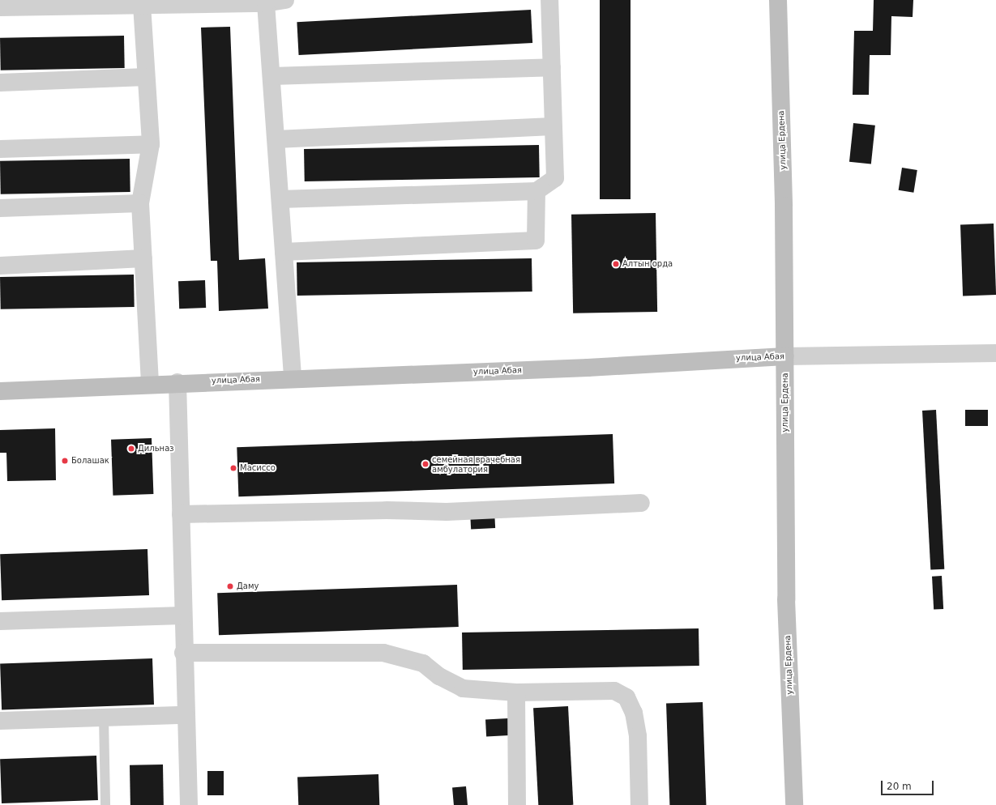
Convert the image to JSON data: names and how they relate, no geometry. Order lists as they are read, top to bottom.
{
  "streets": {
    "street": ["улица Ердена", "улица Абая"]
  },
  "crossings": [
    ["улица Ердена", "улица Абая"]
  ],
  "places": [
    "Алтын орда",
    "Дильназ",
    "Болашак",
    "семейная врачебная амбулатория",
    "Масиссо",
    "Даму"
  ],
  "scale_bar": "20 m"
}
